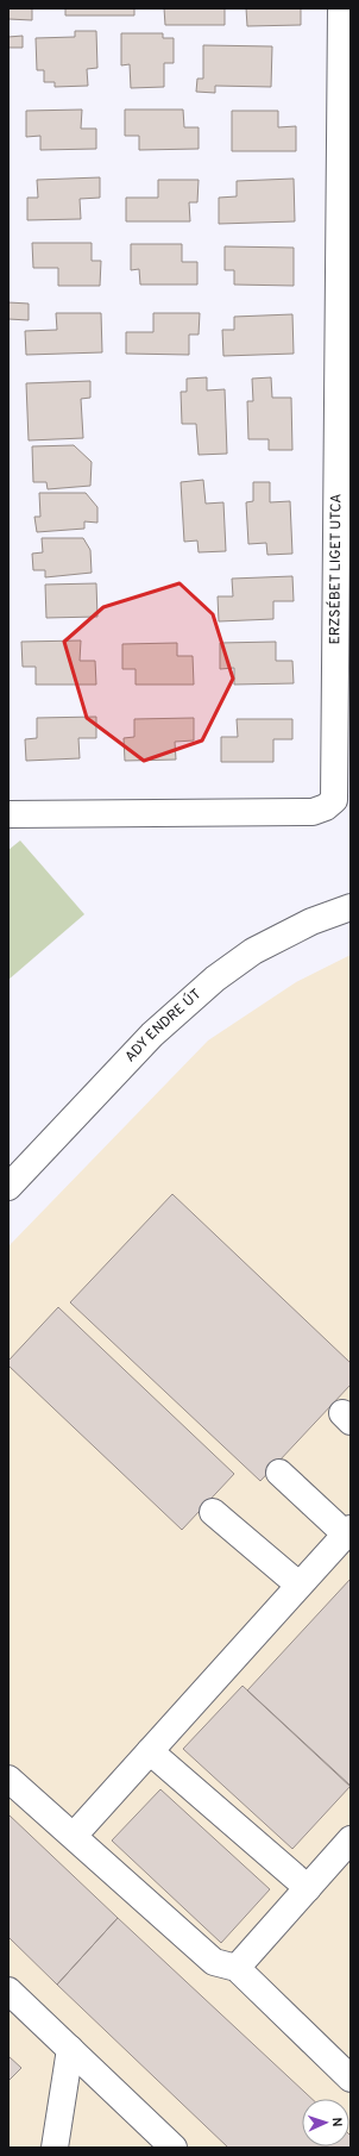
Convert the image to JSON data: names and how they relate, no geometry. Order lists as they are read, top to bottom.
{
  "streets": {
    "street": ["ERZSÉBET LIGET UTCA", "ADY ENDRE ÚT"]
  },
  "north": "right"
}
